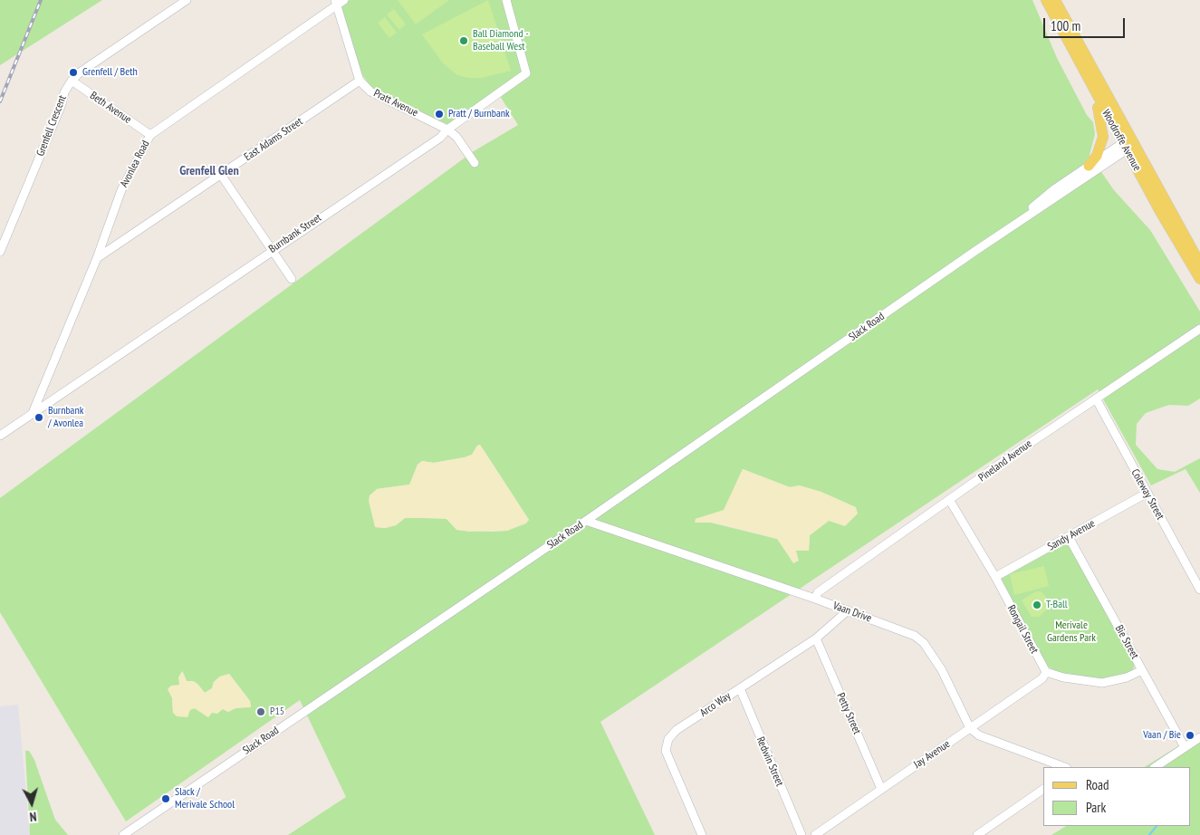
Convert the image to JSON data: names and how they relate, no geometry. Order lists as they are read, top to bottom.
{
  "streets": {
    "main road": ["Woodroffe Avenue"],
    "street": [
      "Pratt Avenue",
      "Beth Avenue",
      "Grenfell Crescent",
      "East Adams Street",
      "Avonlea Road",
      "Burnbank Street",
      "Slack Road",
      "Pineland Avenue",
      "Coleway Street",
      "Sandy Avenue",
      "Vaan Drive",
      "Rongail Street",
      "Bie Street",
      "Arco Way",
      "Petty Street",
      "Jay Avenue",
      "Redwin Street"
    ]
  },
  "crossings": [
    ["Pratt Avenue", "East Adams Street"],
    ["Pratt Avenue", "Burnbank Street"],
    ["Beth Avenue", "Grenfell Crescent"],
    ["Beth Avenue", "Avonlea Road"],
    ["East Adams Street", "Avonlea Road"],
    ["Woodroffe Avenue", "Slack Road"],
    ["Avonlea Road", "Burnbank Street"],
    ["Slack Road", "Vaan Drive"],
    ["Pineland Avenue", "Coleway Street"],
    ["Pineland Avenue", "Vaan Drive"],
    ["Pineland Avenue", "Rongail Street"],
    ["Coleway Street", "Sandy Avenue"],
    ["Sandy Avenue", "Rongail Street"],
    ["Sandy Avenue", "Bie Street"],
    ["Vaan Drive", "Arco Way"],
    ["Vaan Drive", "Jay Avenue"],
    ["Rongail Street", "Jay Avenue"],
    ["Arco Way", "Petty Street"],
    ["Arco Way", "Redwin Street"],
    ["Petty Street", "Jay Avenue"]
  ],
  "districts": ["Grenfell Glen"],
  "parks": ["Merivale Gardens Park"],
  "places": [
    "Ball Diamond - Baseball West",
    "Grenfell / Beth",
    "Pratt / Burnbank",
    "Burnbank / Avonlea",
    "T-Ball",
    "P15",
    "Vaan / Bie",
    "Slack / Merivale School"
  ],
  "legend": ["Road", "Park"],
  "scale_bar": "100 m",
  "north": "bottom"
}
